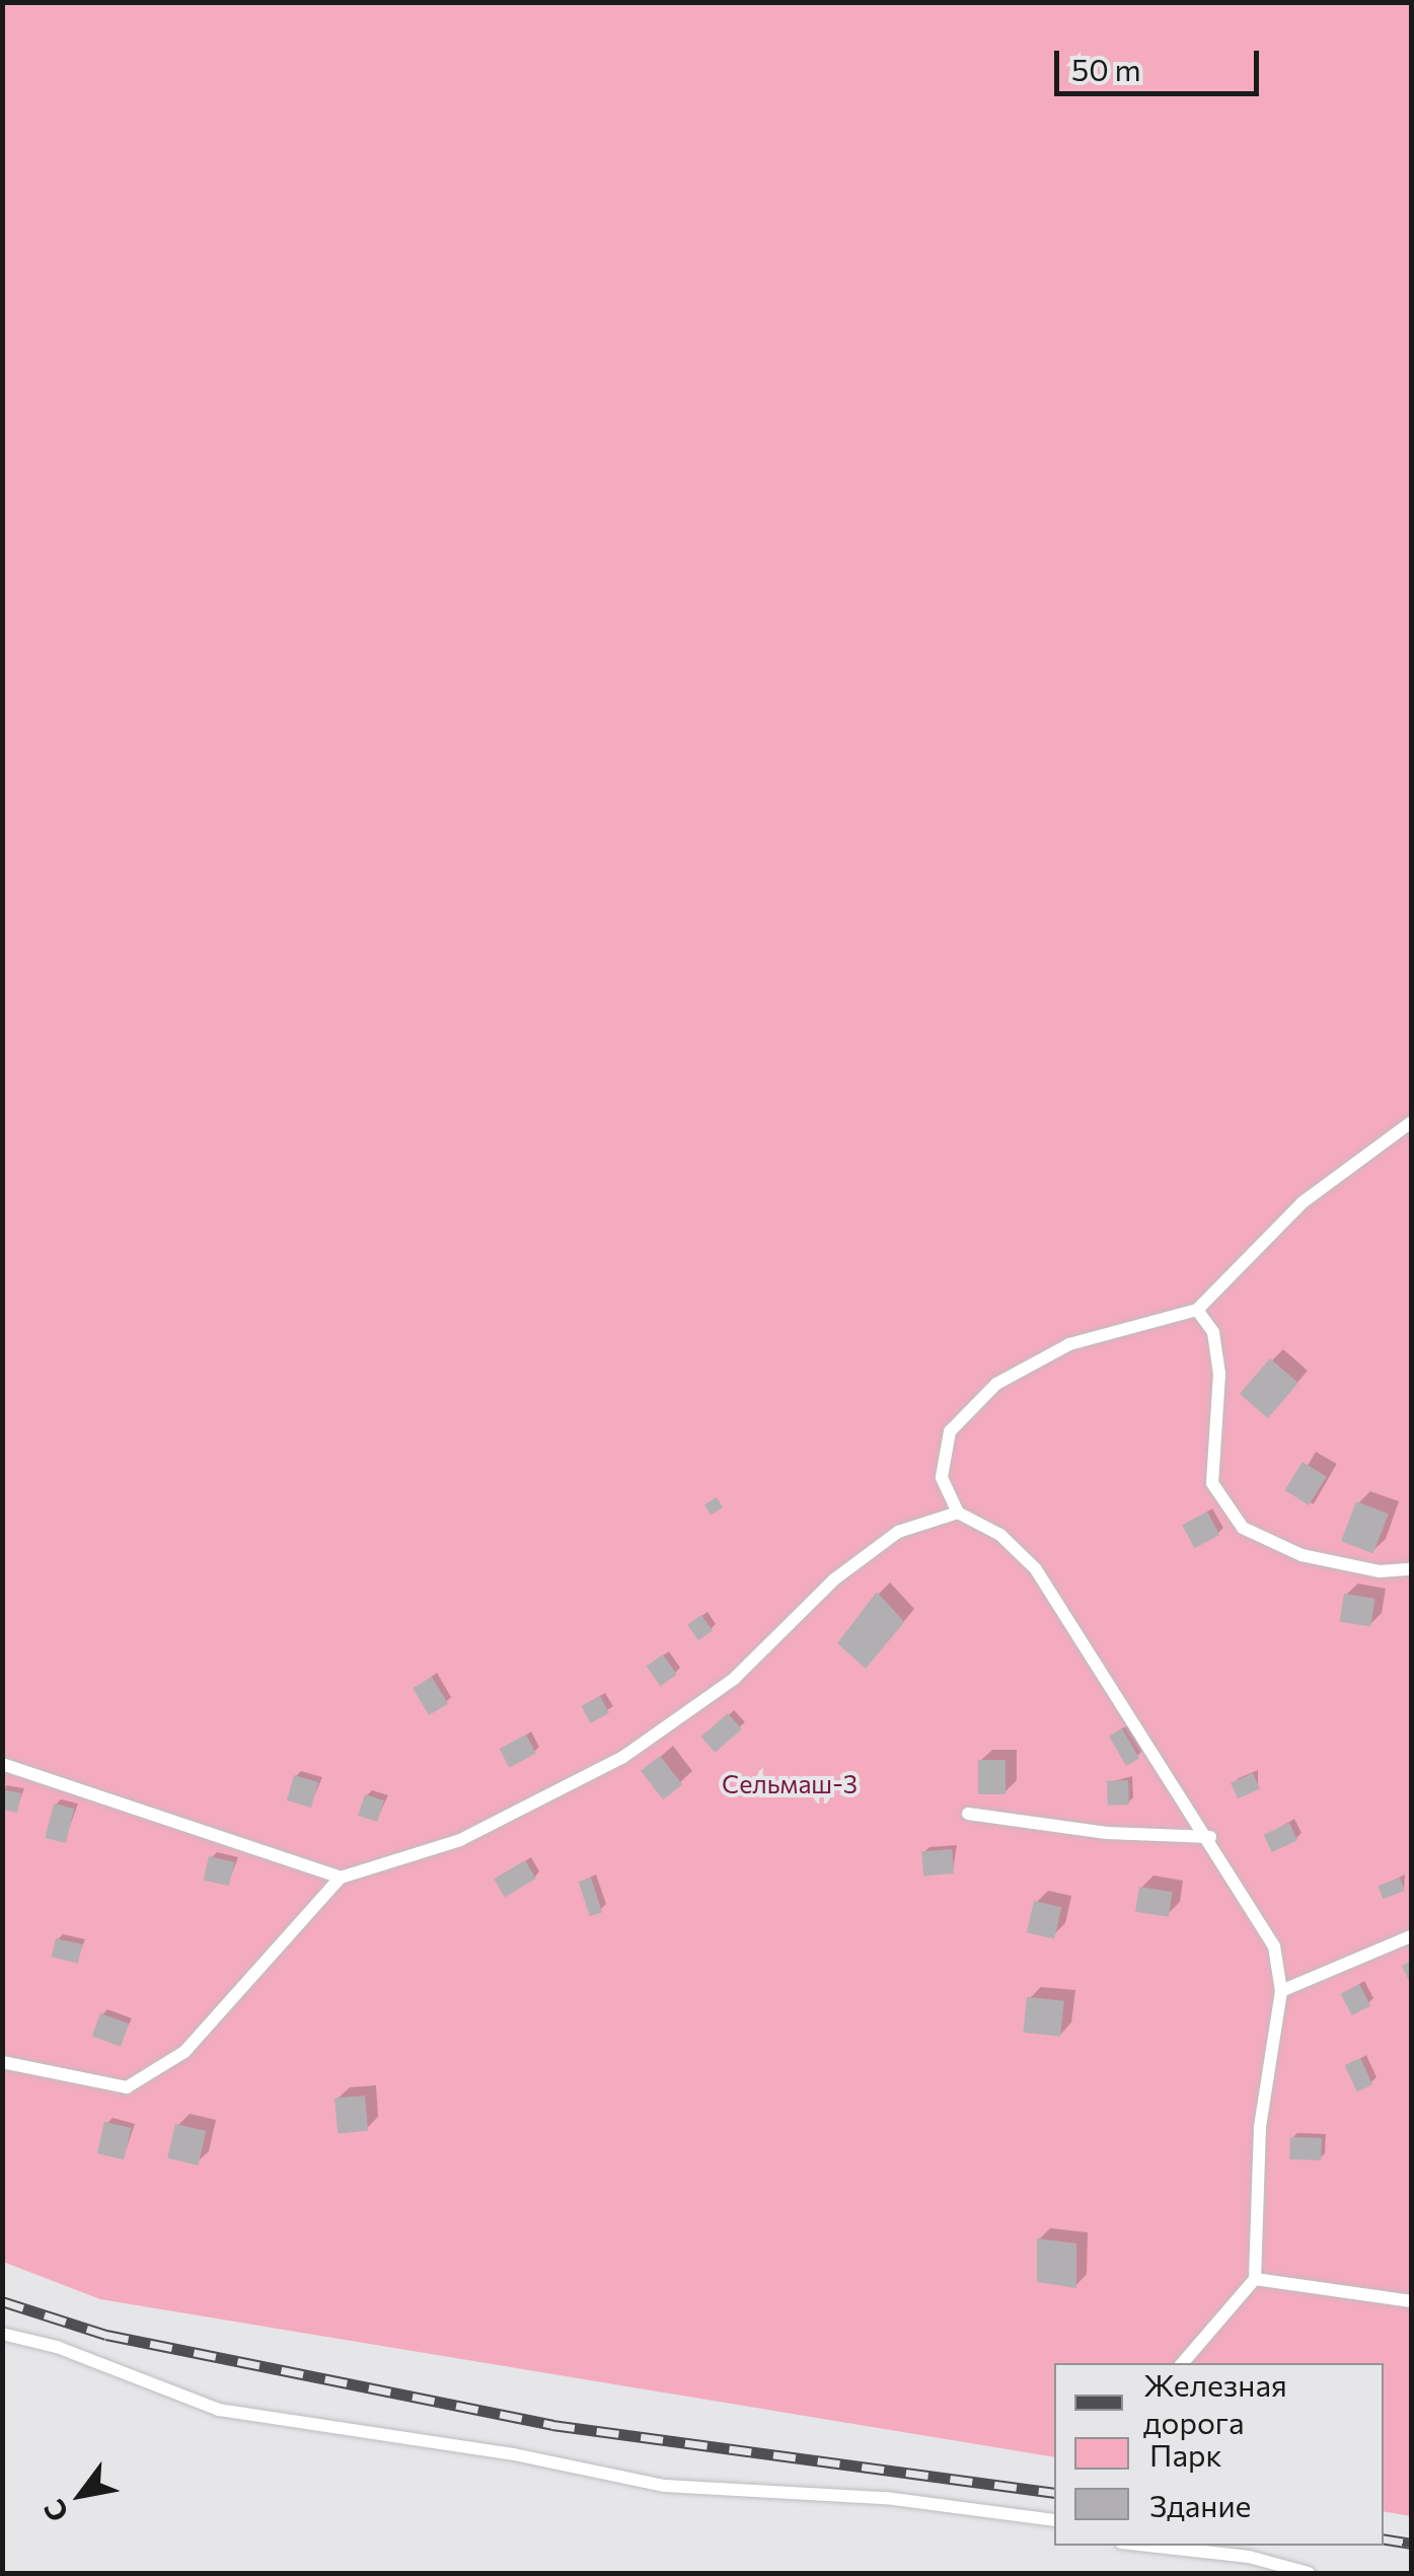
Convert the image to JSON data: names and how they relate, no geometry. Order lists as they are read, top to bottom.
{
  "parks": ["Сельмаш-3"],
  "legend": ["Железная дорога", "Парк", "Здание"],
  "scale_bar": "50 m",
  "north": "bottom left"
}
